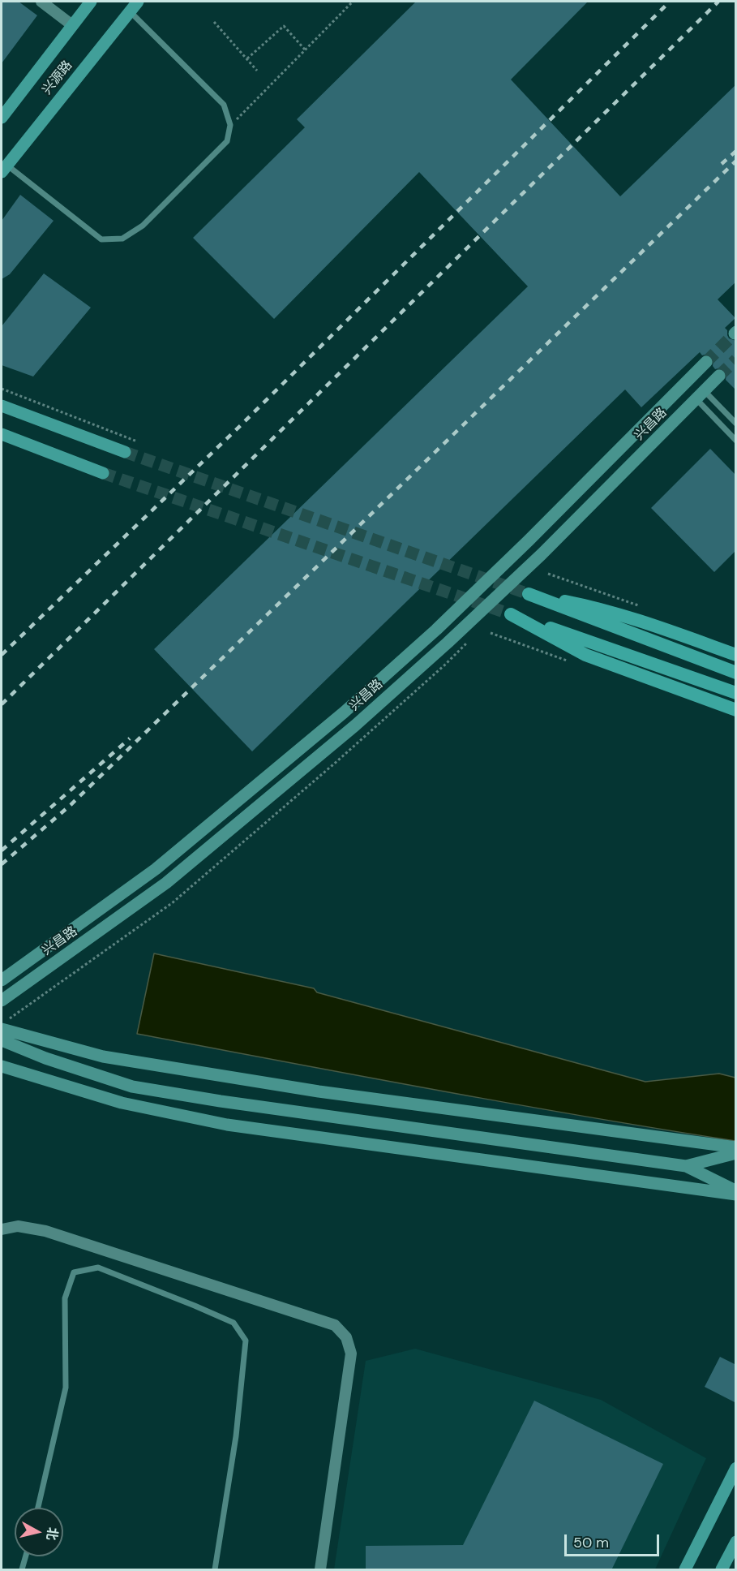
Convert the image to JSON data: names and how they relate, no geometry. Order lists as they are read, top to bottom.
{
  "streets": {
    "main road": ["兴源路", "兴昌路"]
  },
  "scale_bar": "50 m",
  "north": "right"
}
